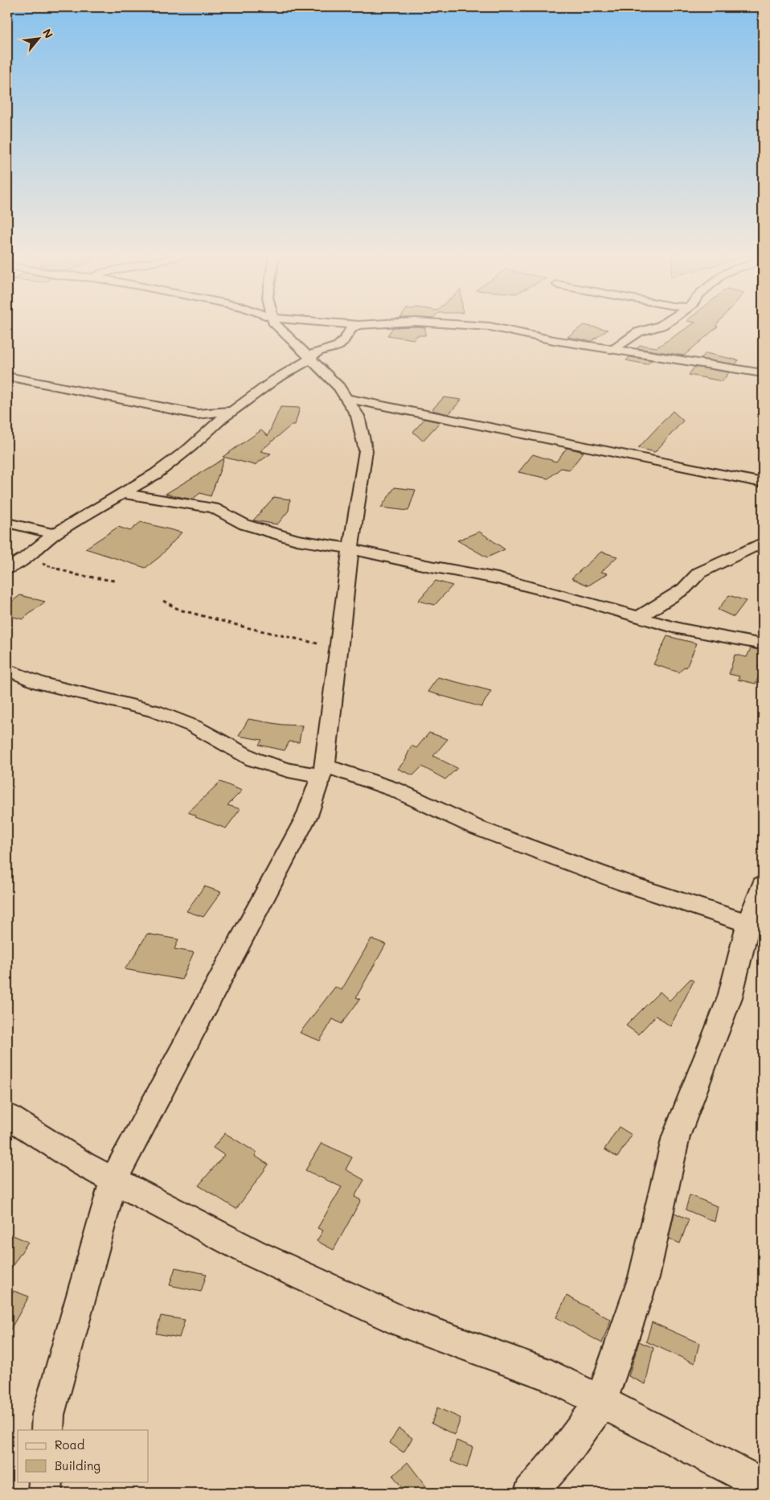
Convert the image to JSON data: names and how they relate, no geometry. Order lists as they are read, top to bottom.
{
  "legend": ["Road", "Building"],
  "north": "top right"
}
